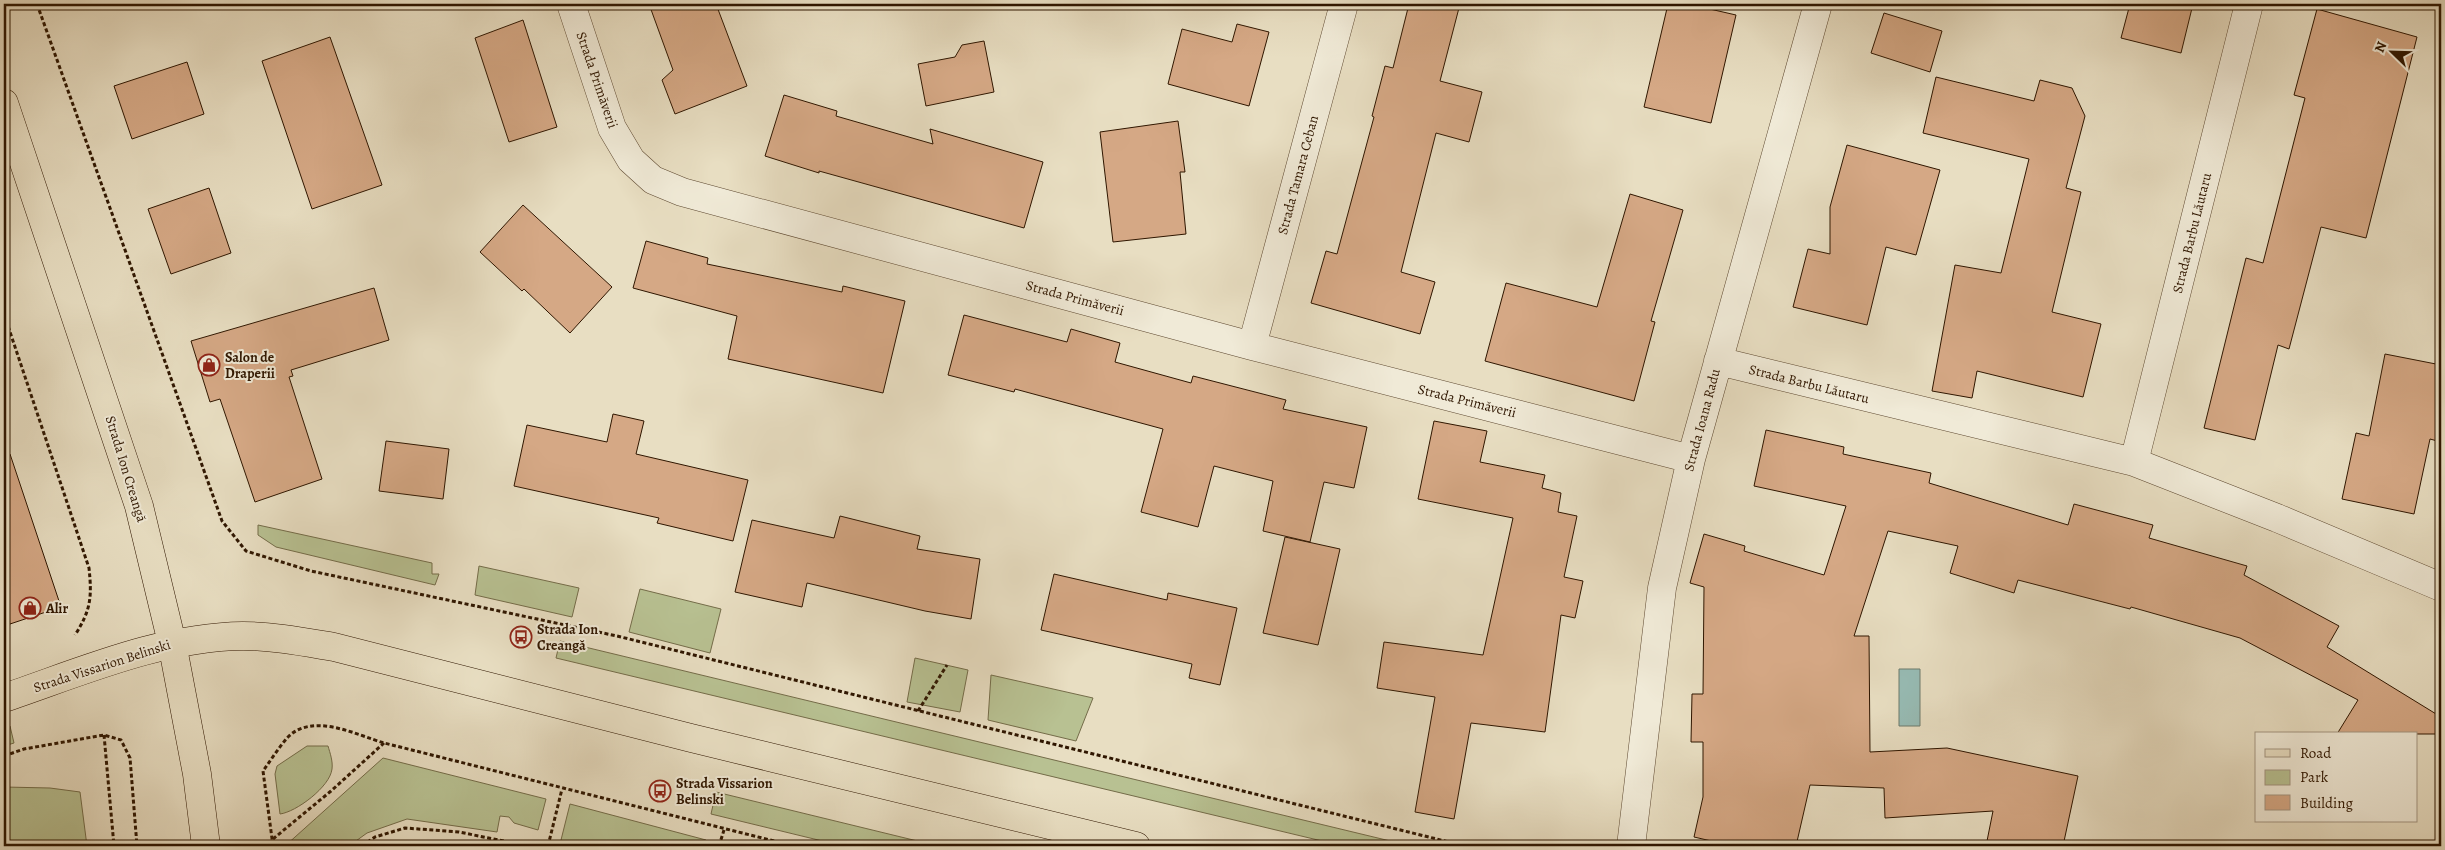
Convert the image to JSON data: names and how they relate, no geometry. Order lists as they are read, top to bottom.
{
  "streets": {
    "main road": ["Strada Ion Creangă", "Strada Vissarion Belinski"],
    "street": [
      "Strada Primăverii",
      "Strada Tamara Ceban",
      "Strada Barbu Lăutaru",
      "Strada Ioana Radu"
    ]
  },
  "crossings": [
    ["Strada Primăverii", "Strada Tamara Ceban"],
    ["Strada Primăverii", "Strada Ioana Radu"],
    ["Strada Barbu Lăutaru", "Strada Ioana Radu"],
    ["Strada Ion Creangă", "Strada Vissarion Belinski"]
  ],
  "places": {
    "shop": ["Salon de Draperii", "Alir"],
    "bus stop": ["Strada Ion Creangă", "Strada Vissarion Belinski"]
  },
  "legend": ["Road", "Park", "Building"],
  "north": "top left"
}
